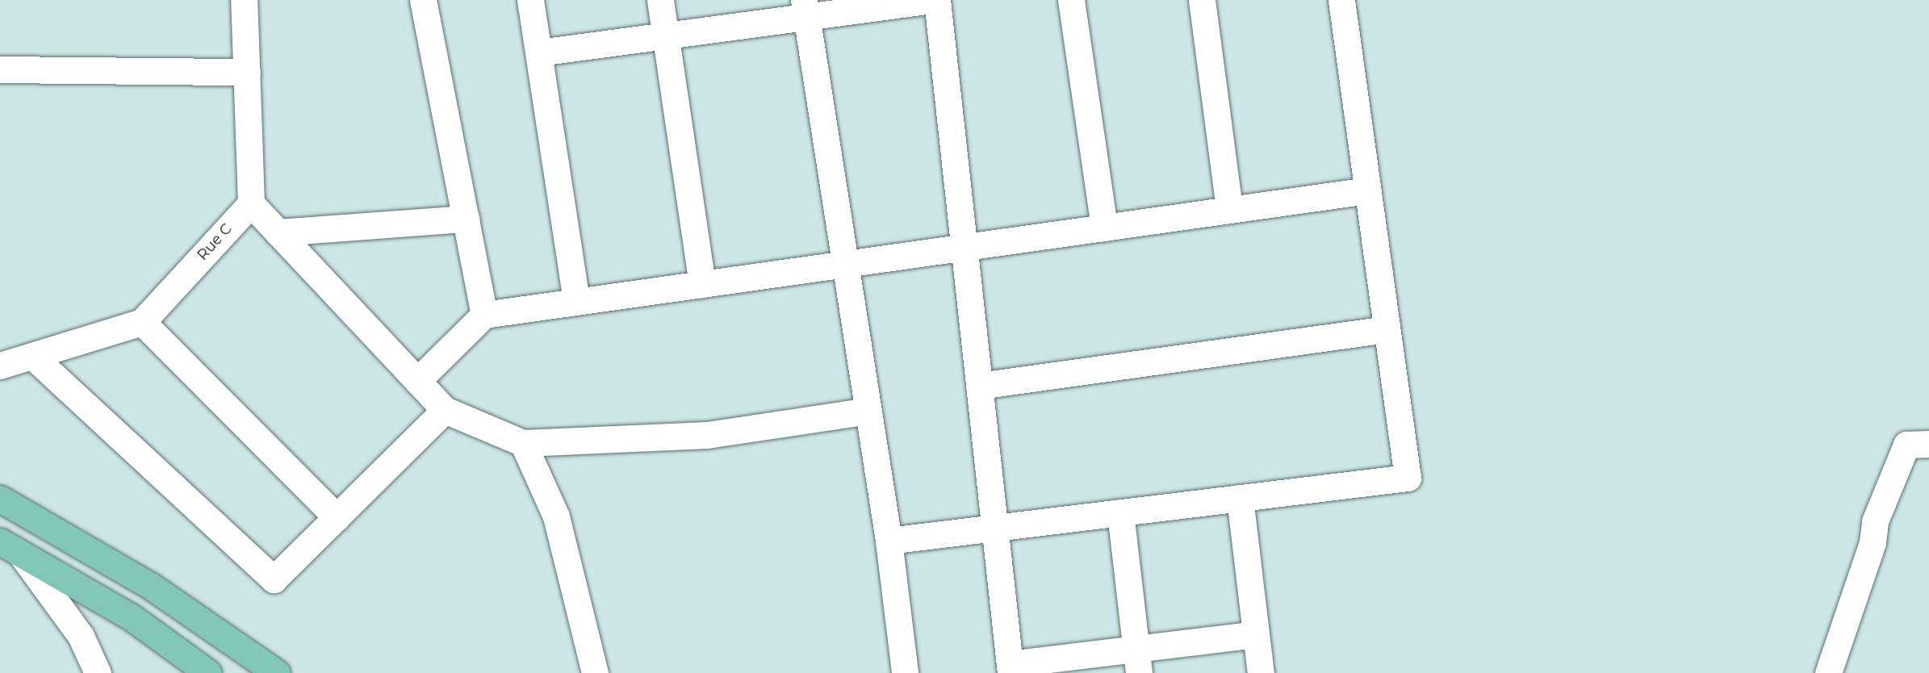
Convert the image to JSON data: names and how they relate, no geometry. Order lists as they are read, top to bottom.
{
  "streets": {
    "street": ["Rue C"]
  }
}
